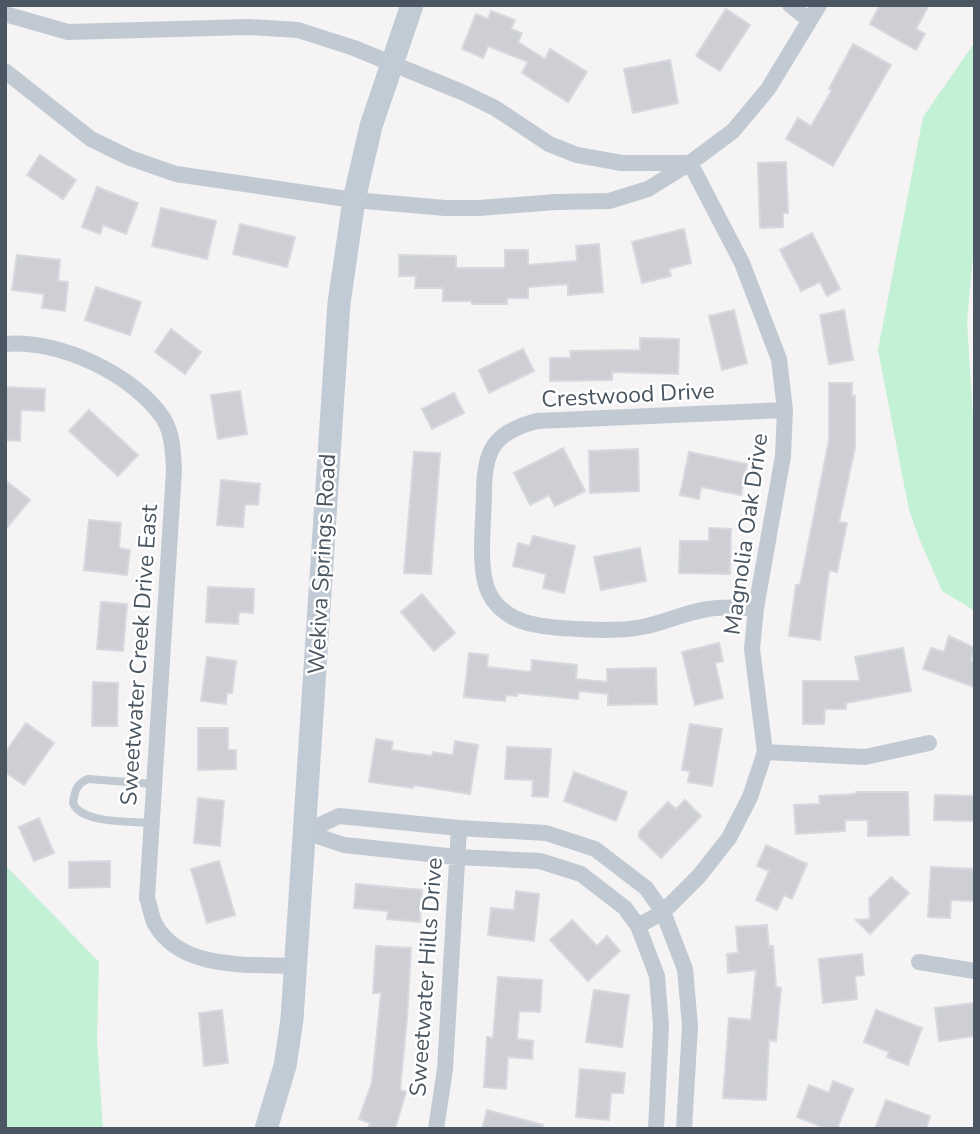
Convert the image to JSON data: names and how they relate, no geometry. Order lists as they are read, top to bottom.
{
  "streets": {
    "main road": ["Wekiva Springs Road"],
    "street": [
      "Crestwood Drive",
      "Magnolia Oak Drive",
      "Sweetwater Creek Drive East",
      "Sweetwater Hills Drive"
    ]
  },
  "crossings": [
    ["Crestwood Drive", "Magnolia Oak Drive"],
    ["Wekiva Springs Road", "Sweetwater Creek Drive East"]
  ]
}
